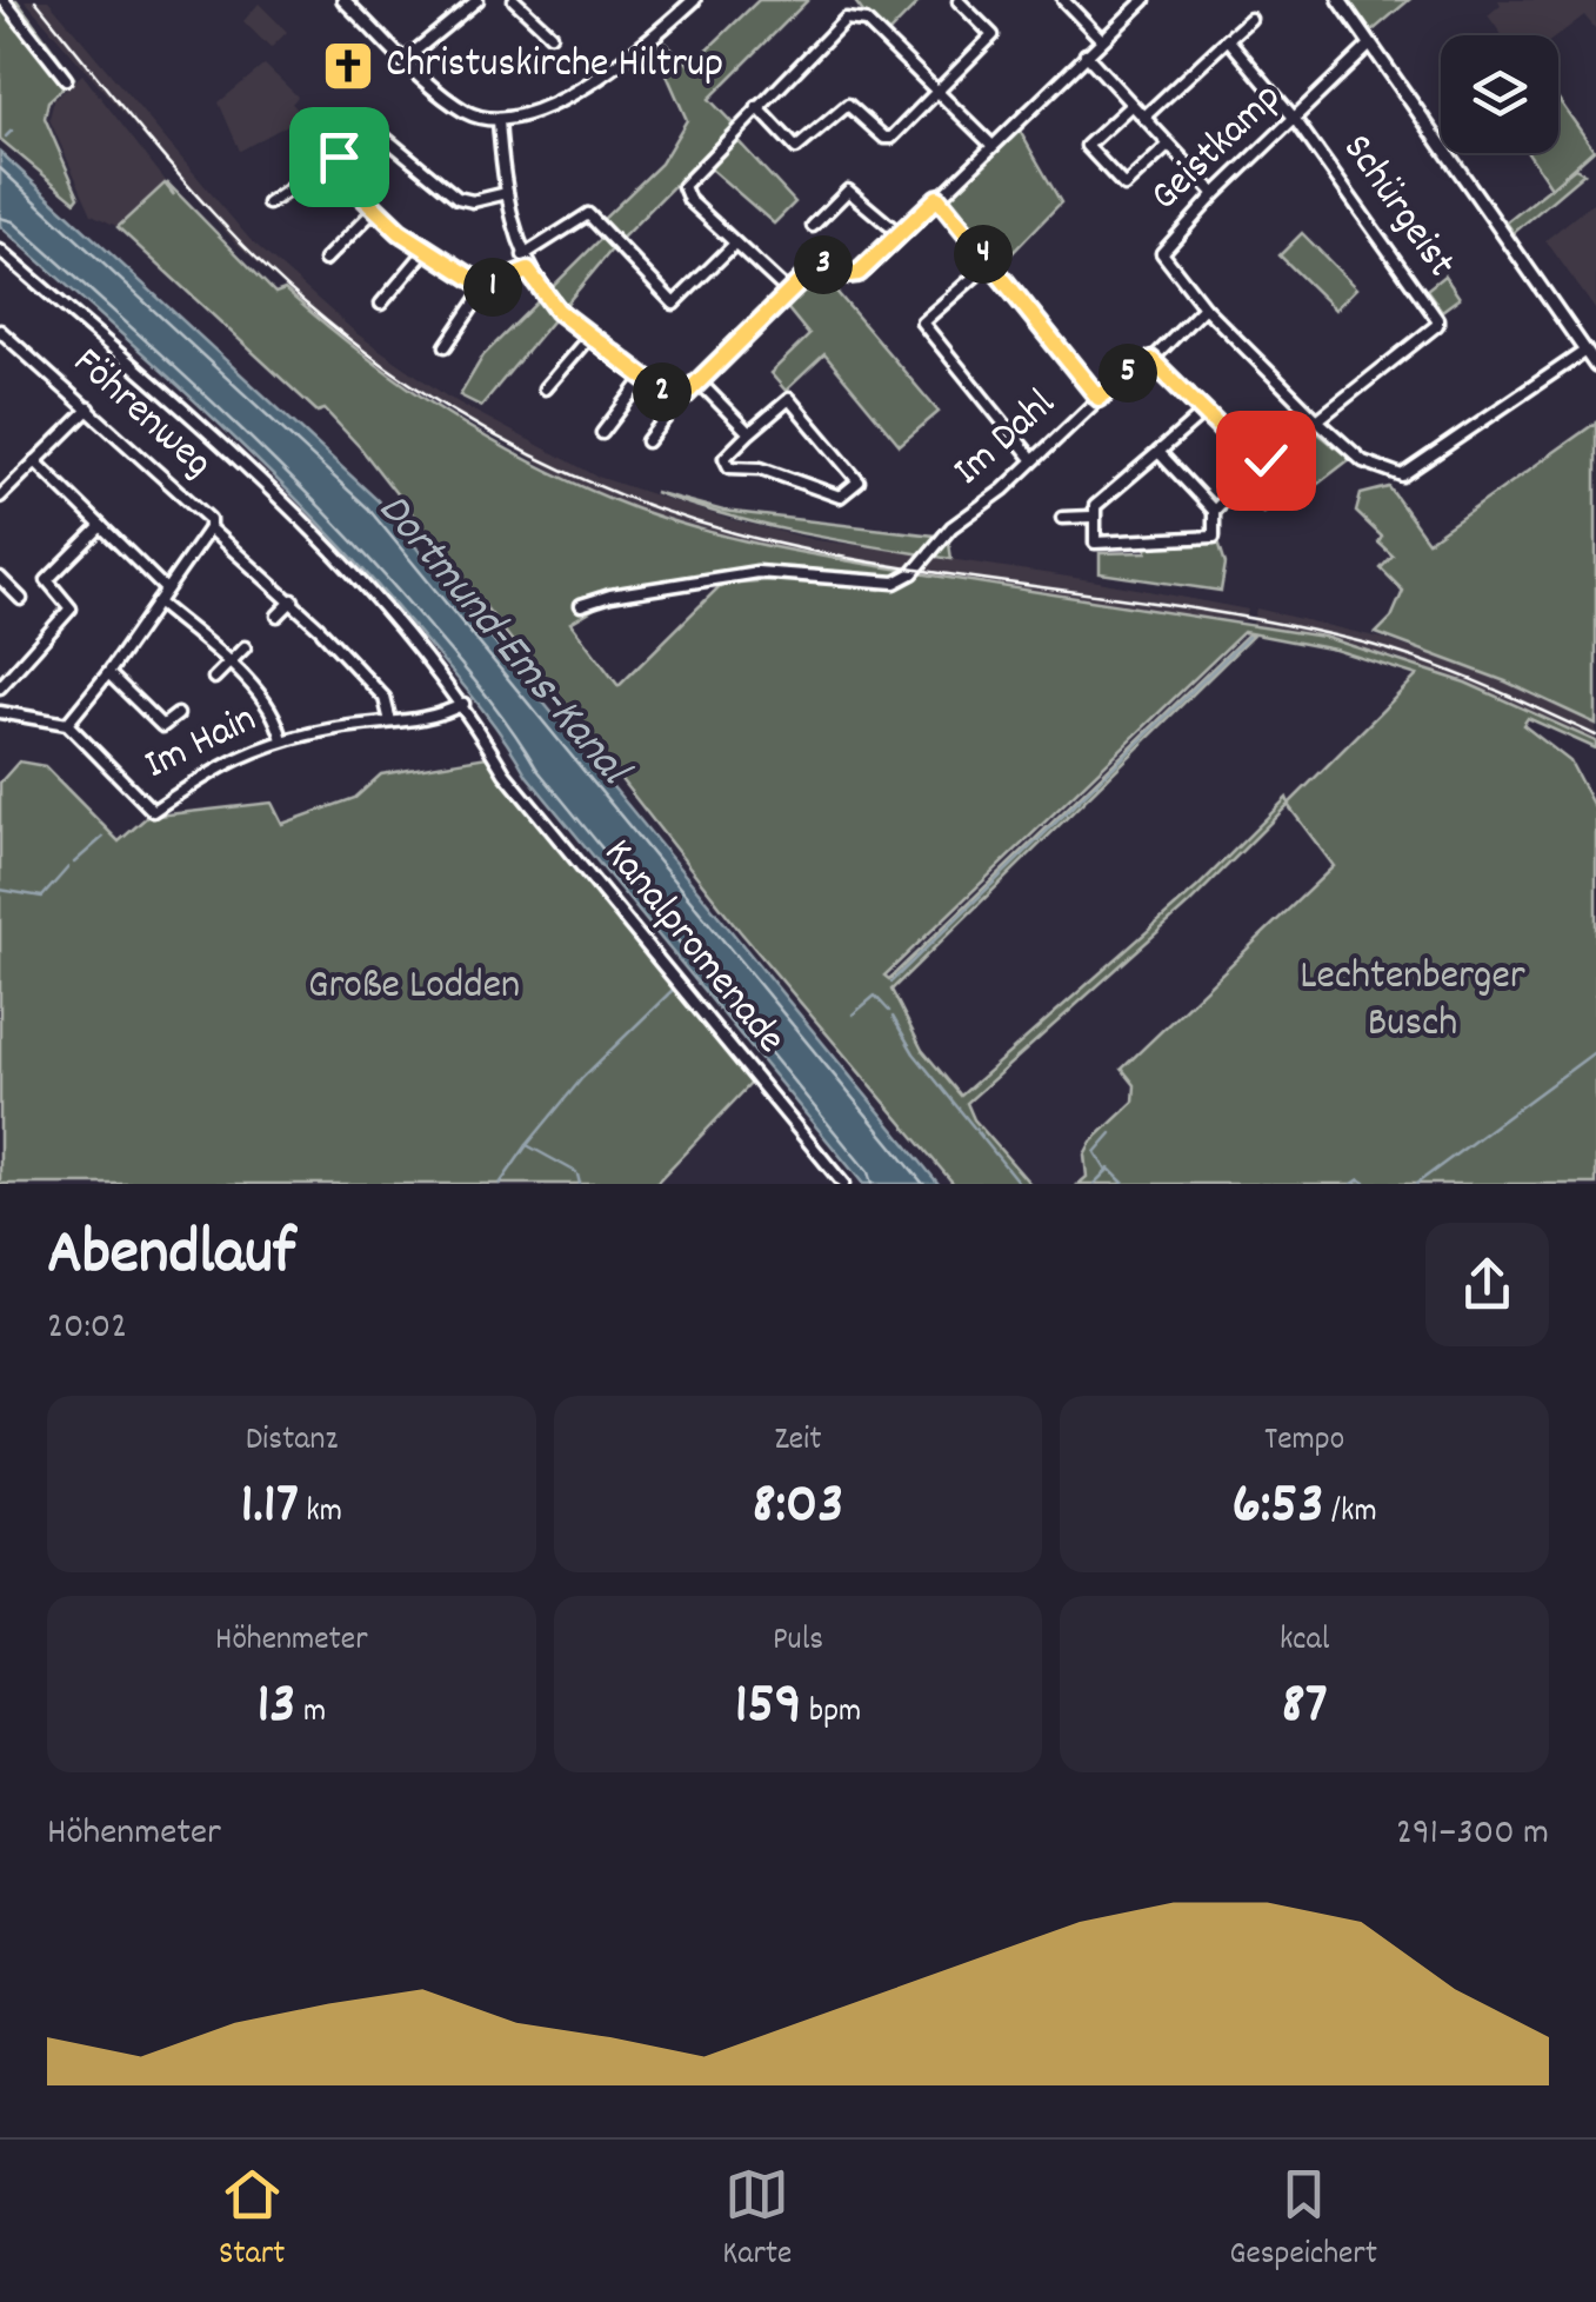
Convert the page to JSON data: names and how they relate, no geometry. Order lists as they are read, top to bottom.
{
  "streets": {
    "street": [
      "Geistkamp",
      "Schürgeist",
      "Föhrenweg",
      "Im Dahl",
      "Im Hain",
      "Kanalpromenade"
    ]
  },
  "crossings": [
    ["Geistkamp", "Schürgeist"],
    ["Föhrenweg", "Im Hain"],
    ["Im Hain", "Kanalpromenade"]
  ],
  "water": ["Dortmund-Ems-Kanal"],
  "parks": ["Lechtenberger Busch", "Große Lodden"],
  "places": {
    "church": ["Christuskirche Hiltrup"]
  },
  "page": {
    "pins": [
      "4",
      "3",
      "1",
      "5",
      "2"
    ],
    "heading": ["Abendlauf", "20:02"],
    "stats": [
      ["Distanz", "1.17 km"],
      ["Zeit", "8:03"],
      ["Tempo", "6:53 /km"],
      ["Höhenmeter", "13 m"],
      ["Puls", "159 bpm"],
      ["kcal", "87"]
    ],
    "chart": ["Höhenmeter", "291–300 m"],
    "tabs": ["Start", "Karte", "Gespeichert"]
  }
}
